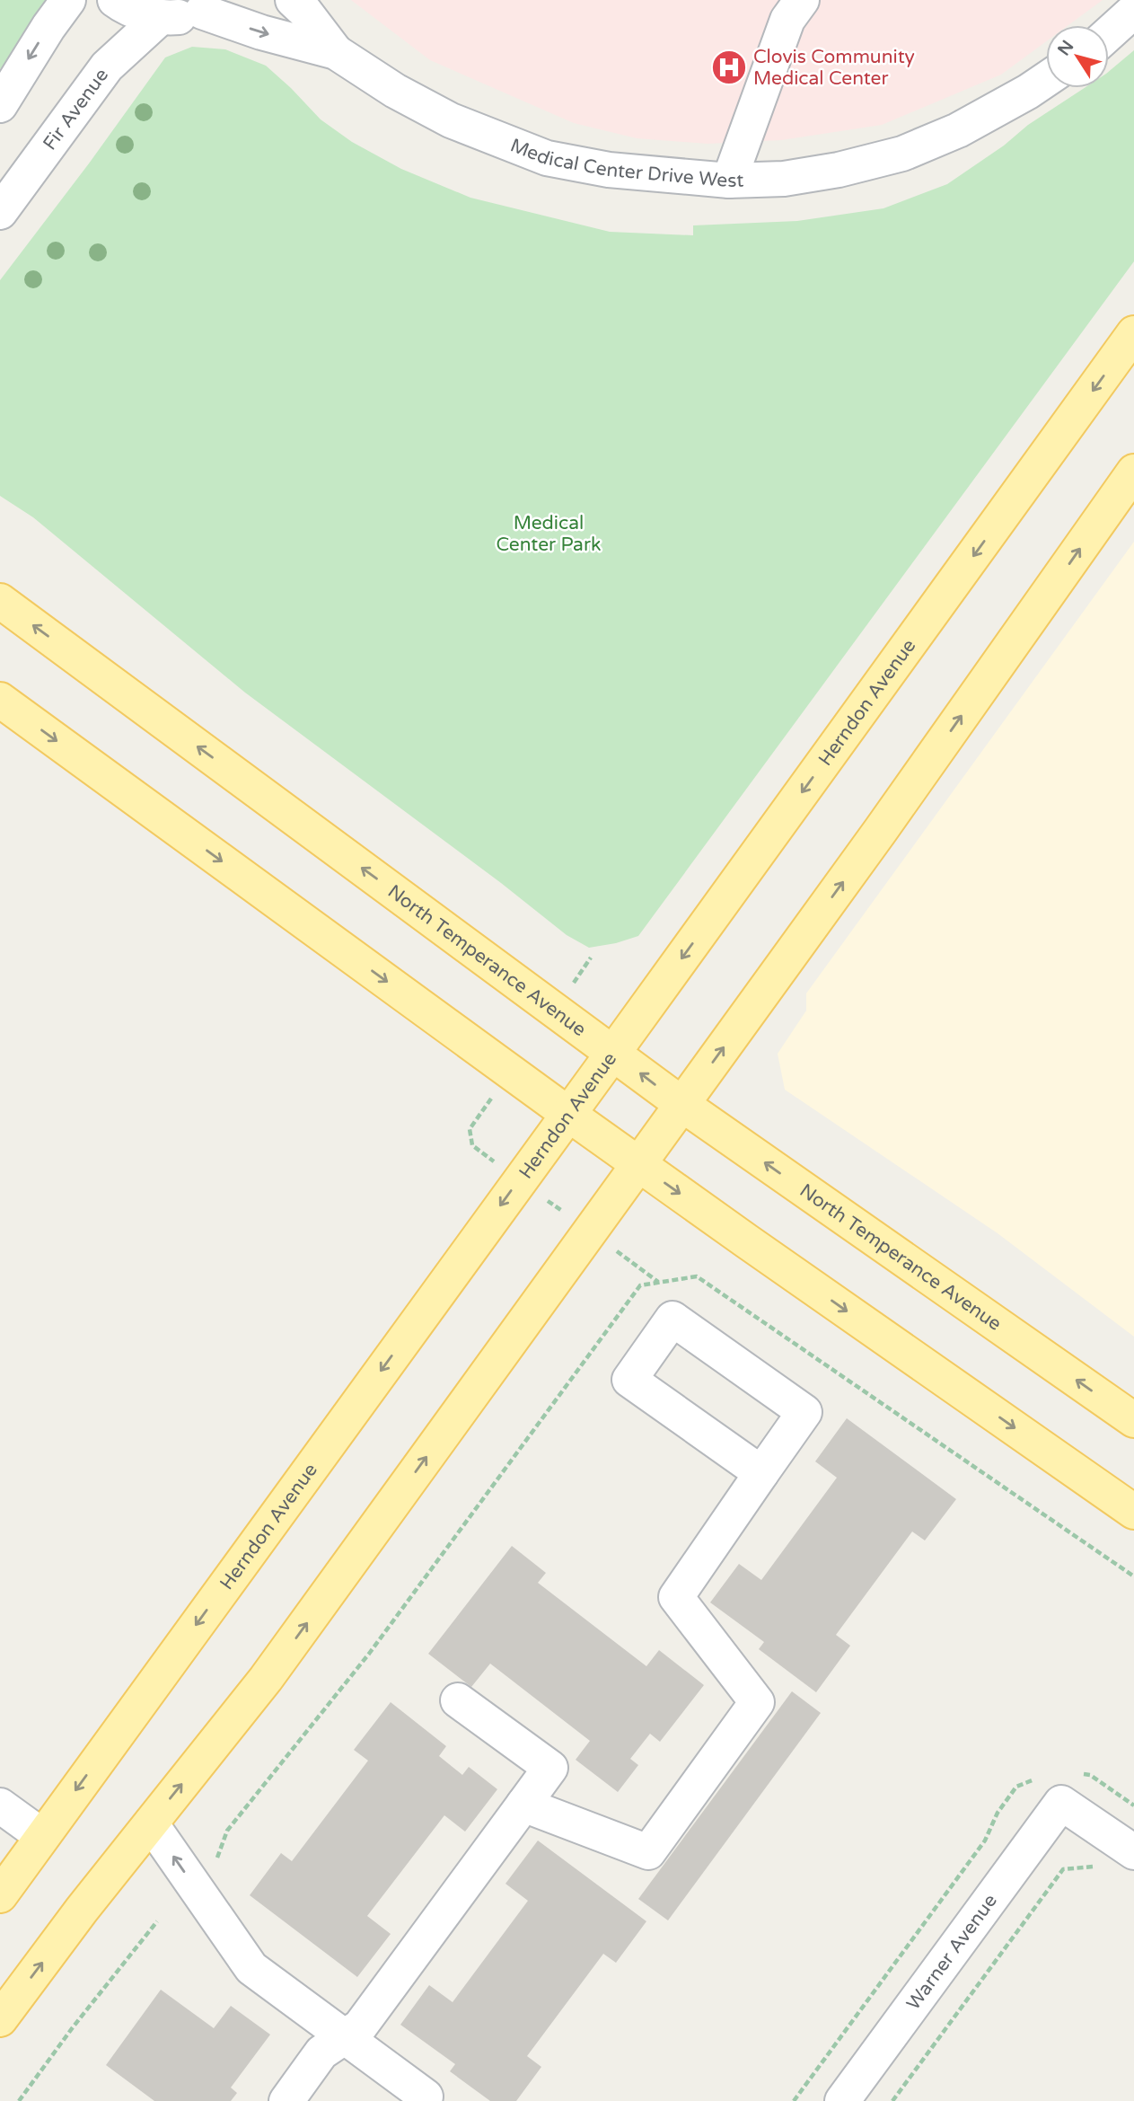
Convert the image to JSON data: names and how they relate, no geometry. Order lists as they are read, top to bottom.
{
  "streets": {
    "main road": ["Herndon Avenue", "North Temperance Avenue"],
    "street": ["Fir Avenue", "Medical Center Drive West", "Warner Avenue"]
  },
  "crossings": [
    ["Herndon Avenue", "North Temperance Avenue"]
  ],
  "parks": ["Medical Center Park"],
  "places": {
    "hospital": ["Clovis Community Medical Center"]
  },
  "north": "top left"
}
